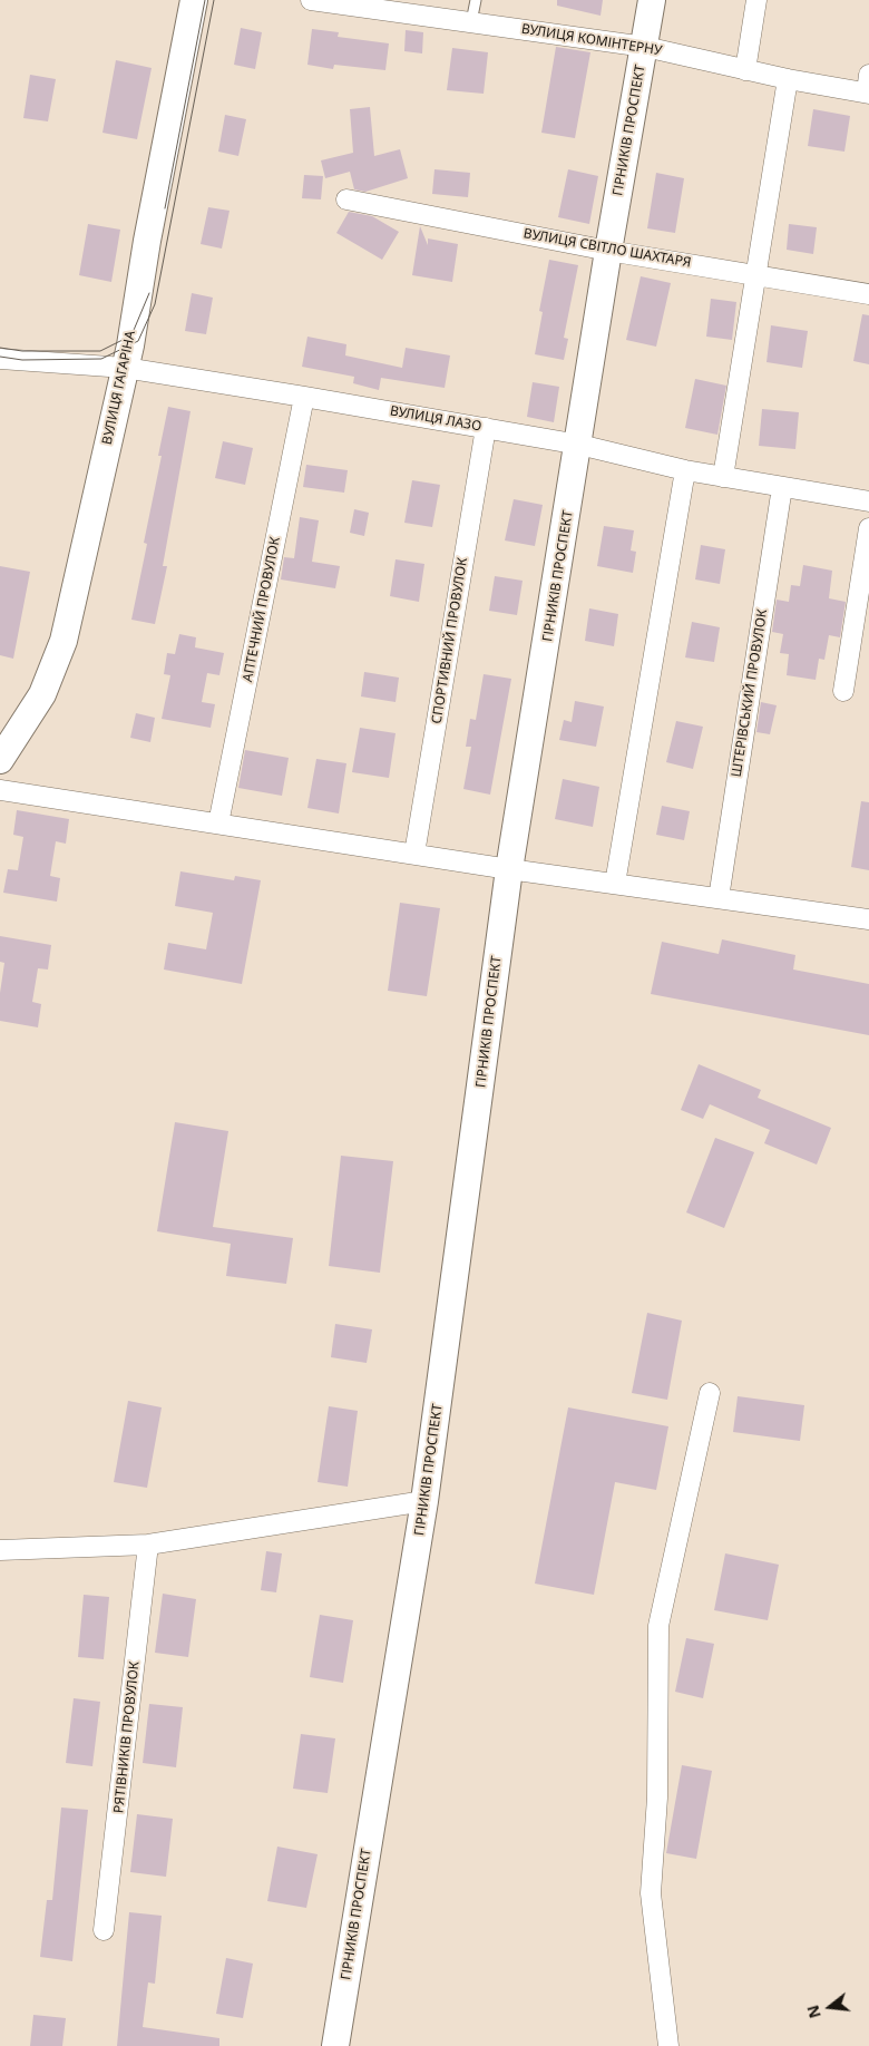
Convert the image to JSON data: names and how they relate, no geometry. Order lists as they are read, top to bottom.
{
  "streets": {
    "main road": ["ГІРНИКІВ ПРОСПЕКТ", "ВУЛИЦЯ ГАГАРІНА"],
    "street": [
      "ВУЛИЦЯ КОМІНТЕРНУ",
      "ВУЛИЦЯ СВІТЛО ШАХТАРЯ",
      "ВУЛИЦЯ ЛАЗО",
      "АПТЕЧНИЙ ПРОВУЛОК",
      "СПОРТИВНИЙ ПРОВУЛОК",
      "ШТЕРІВСЬКИЙ ПРОВУЛОК",
      "РЯТІВНИКІВ ПРОВУЛОК"
    ]
  },
  "crossings": [
    ["ВУЛИЦЯ КОМІНТЕРНУ", "ГІРНИКІВ ПРОСПЕКТ"],
    ["ГІРНИКІВ ПРОСПЕКТ", "ВУЛИЦЯ СВІТЛО ШАХТАРЯ"],
    ["ГІРНИКІВ ПРОСПЕКТ", "ВУЛИЦЯ ЛАЗО"],
    ["ВУЛИЦЯ ГАГАРІНА", "ВУЛИЦЯ ЛАЗО"],
    ["ВУЛИЦЯ ЛАЗО", "АПТЕЧНИЙ ПРОВУЛОК"],
    ["ВУЛИЦЯ ЛАЗО", "СПОРТИВНИЙ ПРОВУЛОК"],
    ["ВУЛИЦЯ ЛАЗО", "ШТЕРІВСЬКИЙ ПРОВУЛОК"]
  ],
  "north": "left"
}
